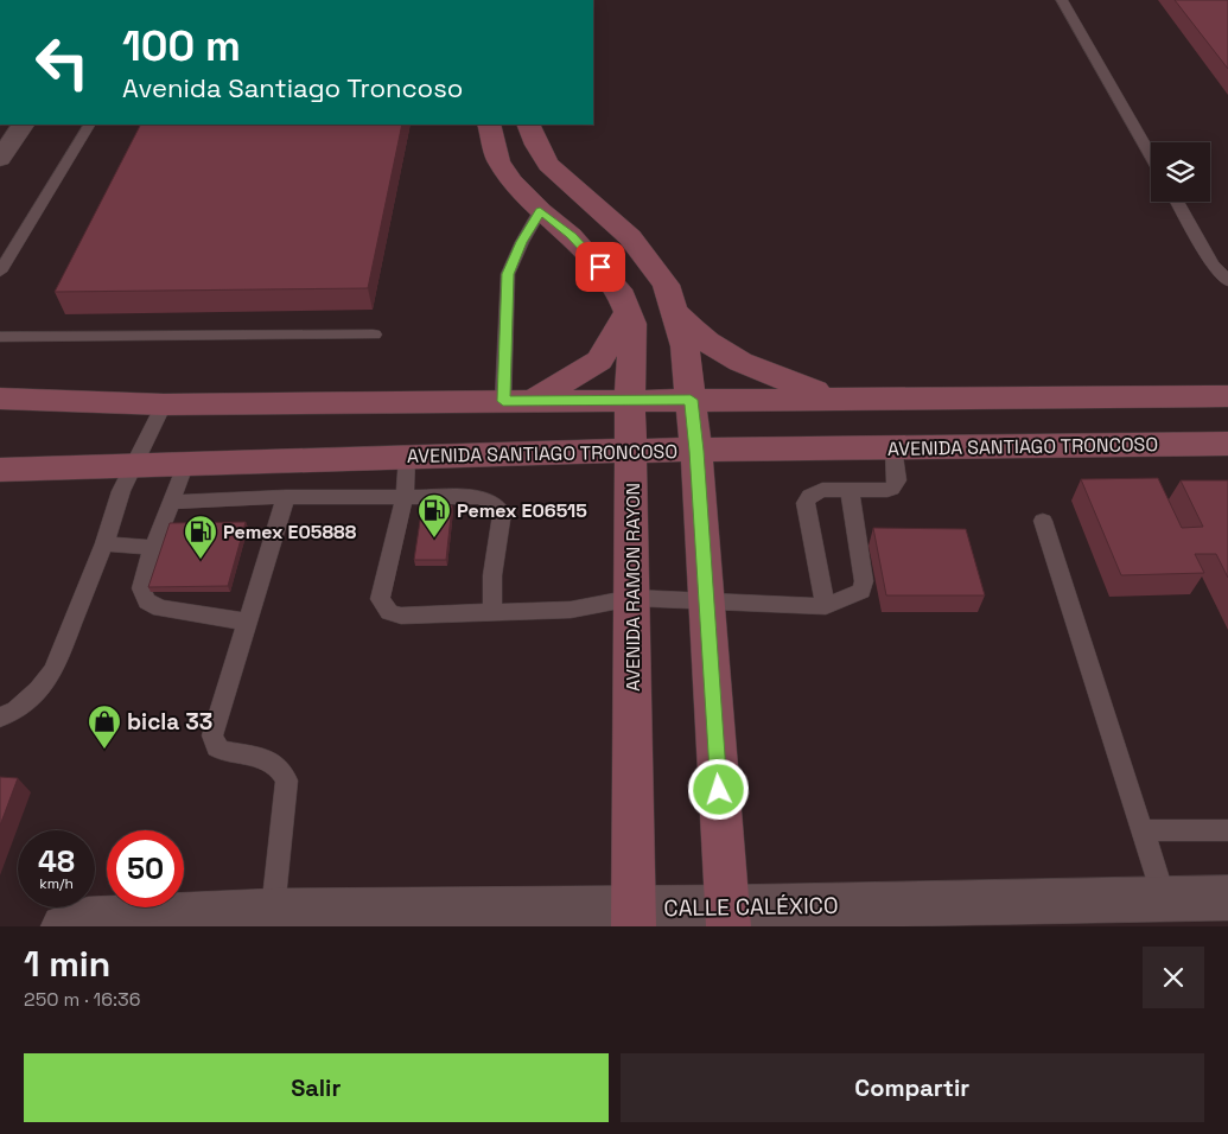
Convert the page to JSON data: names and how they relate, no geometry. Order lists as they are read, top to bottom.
{
  "streets": {
    "main road": ["AVENIDA SANTIAGO TRONCOSO", "AVENIDA RAMON RAYON"],
    "street": ["CALLE CALÉXICO"]
  },
  "crossings": [
    ["AVENIDA SANTIAGO TRONCOSO", "AVENIDA RAMON RAYON"],
    ["AVENIDA RAMON RAYON", "CALLE CALÉXICO"]
  ],
  "places": {
    "fuel station": ["Pemex E06515", "Pemex E05888"],
    "shop": ["bicla 33"]
  },
  "page": {
    "turn": ["100 m", "Avenida Santiago Troncoso"],
    "speed": "48 km/h",
    "limit": "50",
    "heading": ["1 min", "250 m · 16:36"],
    "buttons": ["Salir", "Compartir"]
  }
}
